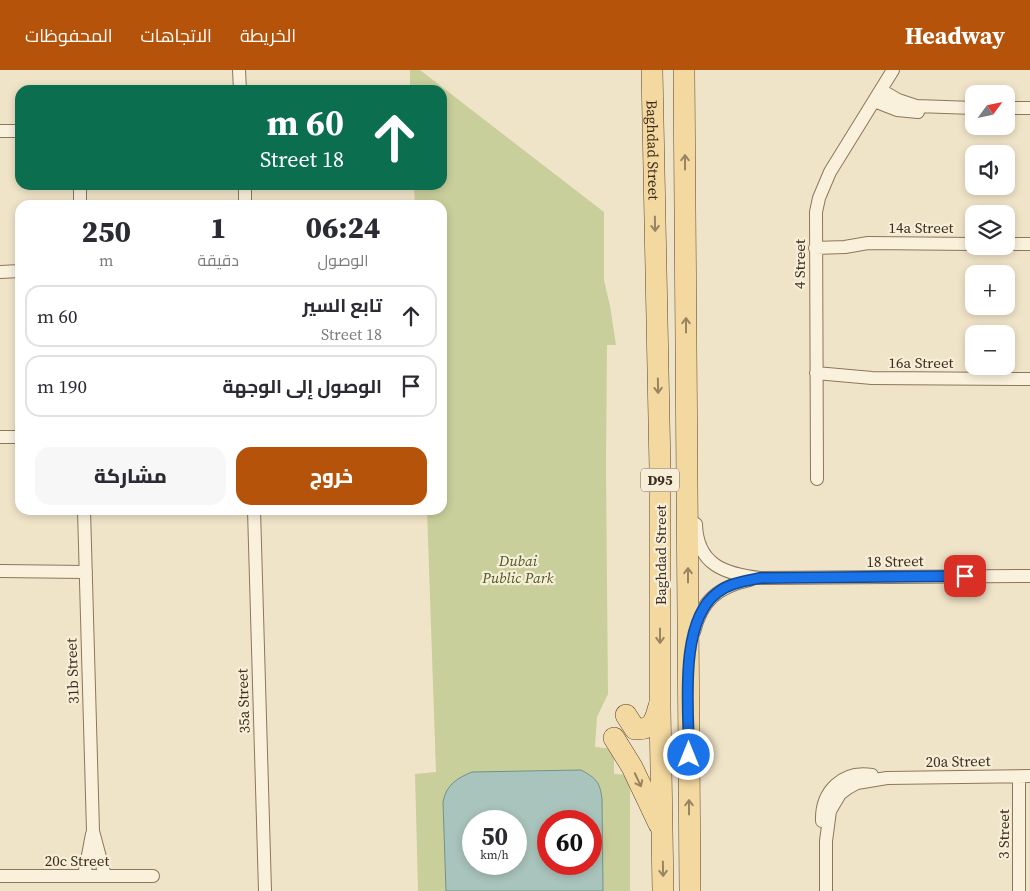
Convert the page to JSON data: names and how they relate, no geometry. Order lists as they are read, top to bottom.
{
  "streets": {
    "main road": ["Baghdad Street", "D95"],
    "street": [
      "14a Street",
      "4 Street",
      "16a Street",
      "18 Street",
      "31b Street",
      "35a Street",
      "20a Street",
      "3 Street",
      "20c Street"
    ]
  },
  "crossings": [
    ["Baghdad Street", "18 Street"],
    ["14a Street", "4 Street"],
    ["4 Street", "16a Street"],
    ["31b Street", "20c Street"],
    ["20a Street", "3 Street"]
  ],
  "parks": ["Dubai Public Park"],
  "north": "top right",
  "page": {
    "header": "Headway",
    "nav": ["الخريطة", "الاتجاهات", "المحفوظات"],
    "map_buttons": ["+", "−"],
    "turn": ["60 m", "18 Street"],
    "eta": [
      "06:24",
      "الوصول",
      "1",
      "دقيقة",
      "250",
      "m"
    ],
    "list": [
      {
        "name": "تابع السير",
        "note": "18 Street",
        "value": "60 m"
      },
      {
        "name": "الوصول إلى الوجهة",
        "value": "190 m"
      }
    ],
    "buttons": ["خروج", "مشاركة"],
    "speed": "50 km/h",
    "limit": "60"
  }
}
